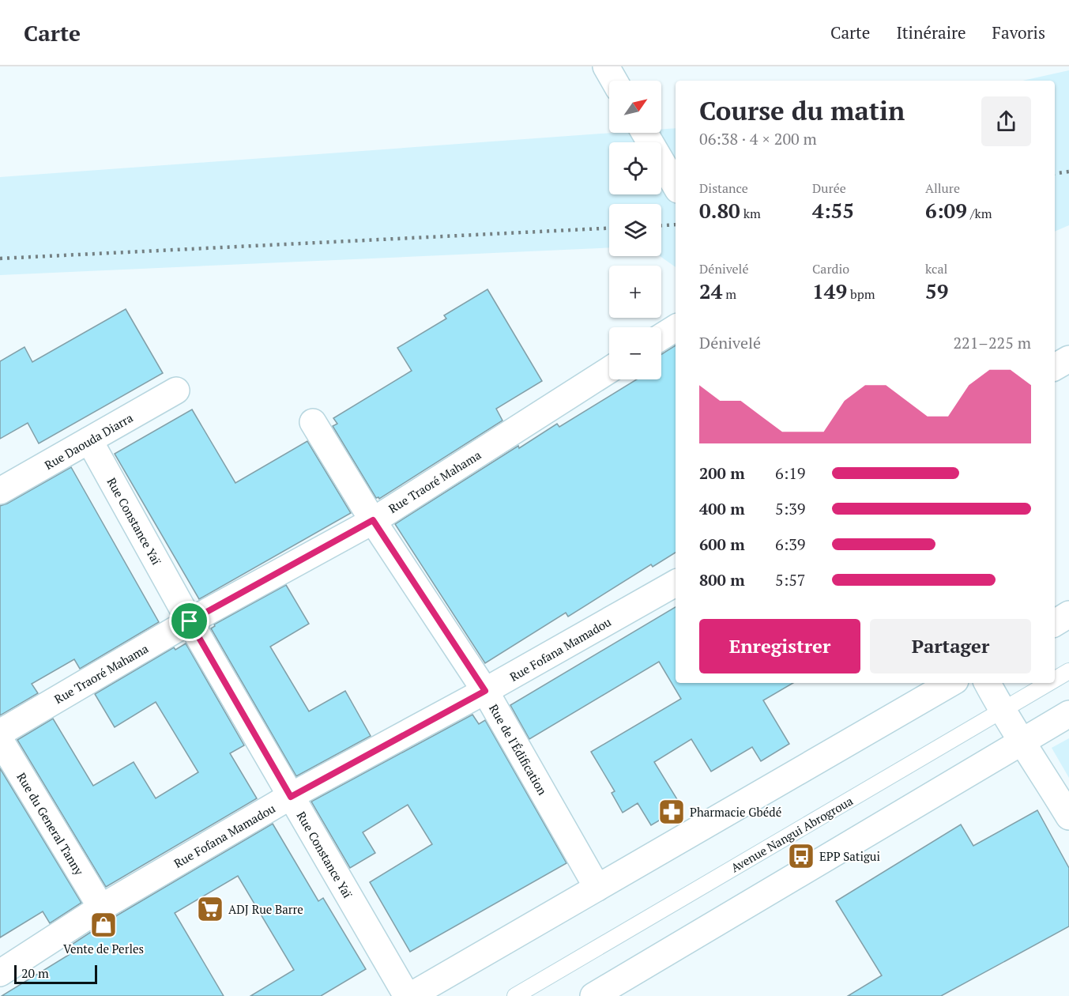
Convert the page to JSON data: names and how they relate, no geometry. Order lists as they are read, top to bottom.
{
  "streets": {
    "street": [
      "Rue Daouda Diarra",
      "Rue Traoré Mahama",
      "Rue Constance Yaï",
      "Rue Fofana Mamadou",
      "Rue de l'Édification",
      "Rue du General Tanny"
    ],
    "lane": ["Avenue Nangui Abrogroua"]
  },
  "crossings": [
    ["Rue Daouda Diarra", "Rue Constance Yaï"],
    ["Rue Traoré Mahama", "Rue Constance Yaï"],
    ["Rue Traoré Mahama", "Rue de l'Édification"],
    ["Rue Constance Yaï", "Rue Fofana Mamadou"],
    ["Rue Fofana Mamadou", "Rue de l'Édification"],
    ["Rue Fofana Mamadou", "Rue du General Tanny"]
  ],
  "places": {
    "pharmacy": ["Pharmacie Gbédé"],
    "bus stop": ["EPP Satigui"],
    "supermarket": ["ADJ Rue Barre"],
    "shop": ["Vente de Perles"]
  },
  "scale_bar": "20 m",
  "north": "top right",
  "page": {
    "header": "Carte",
    "nav": ["Carte", "Itinéraire", "Favoris"],
    "map_buttons": ["+", "−"],
    "heading": ["Course du matin", "06:38 · 4 × 200 m"],
    "stats": [
      ["Distance", "0.80 km"],
      ["Durée", "4:55"],
      ["Allure", "6:09 /km"],
      ["Dénivelé", "24 m"],
      ["Cardio", "149 bpm"],
      ["kcal", "59"]
    ],
    "chart": ["Dénivelé", "221–225 m"],
    "list": [
      {
        "name": "200 m",
        "note": "6:19"
      },
      {
        "name": "400 m",
        "note": "5:39"
      },
      {
        "name": "600 m",
        "note": "6:39"
      },
      {
        "name": "800 m",
        "note": "5:57"
      }
    ],
    "buttons": ["Enregistrer", "Partager"],
    "scale": "20 m"
  }
}
